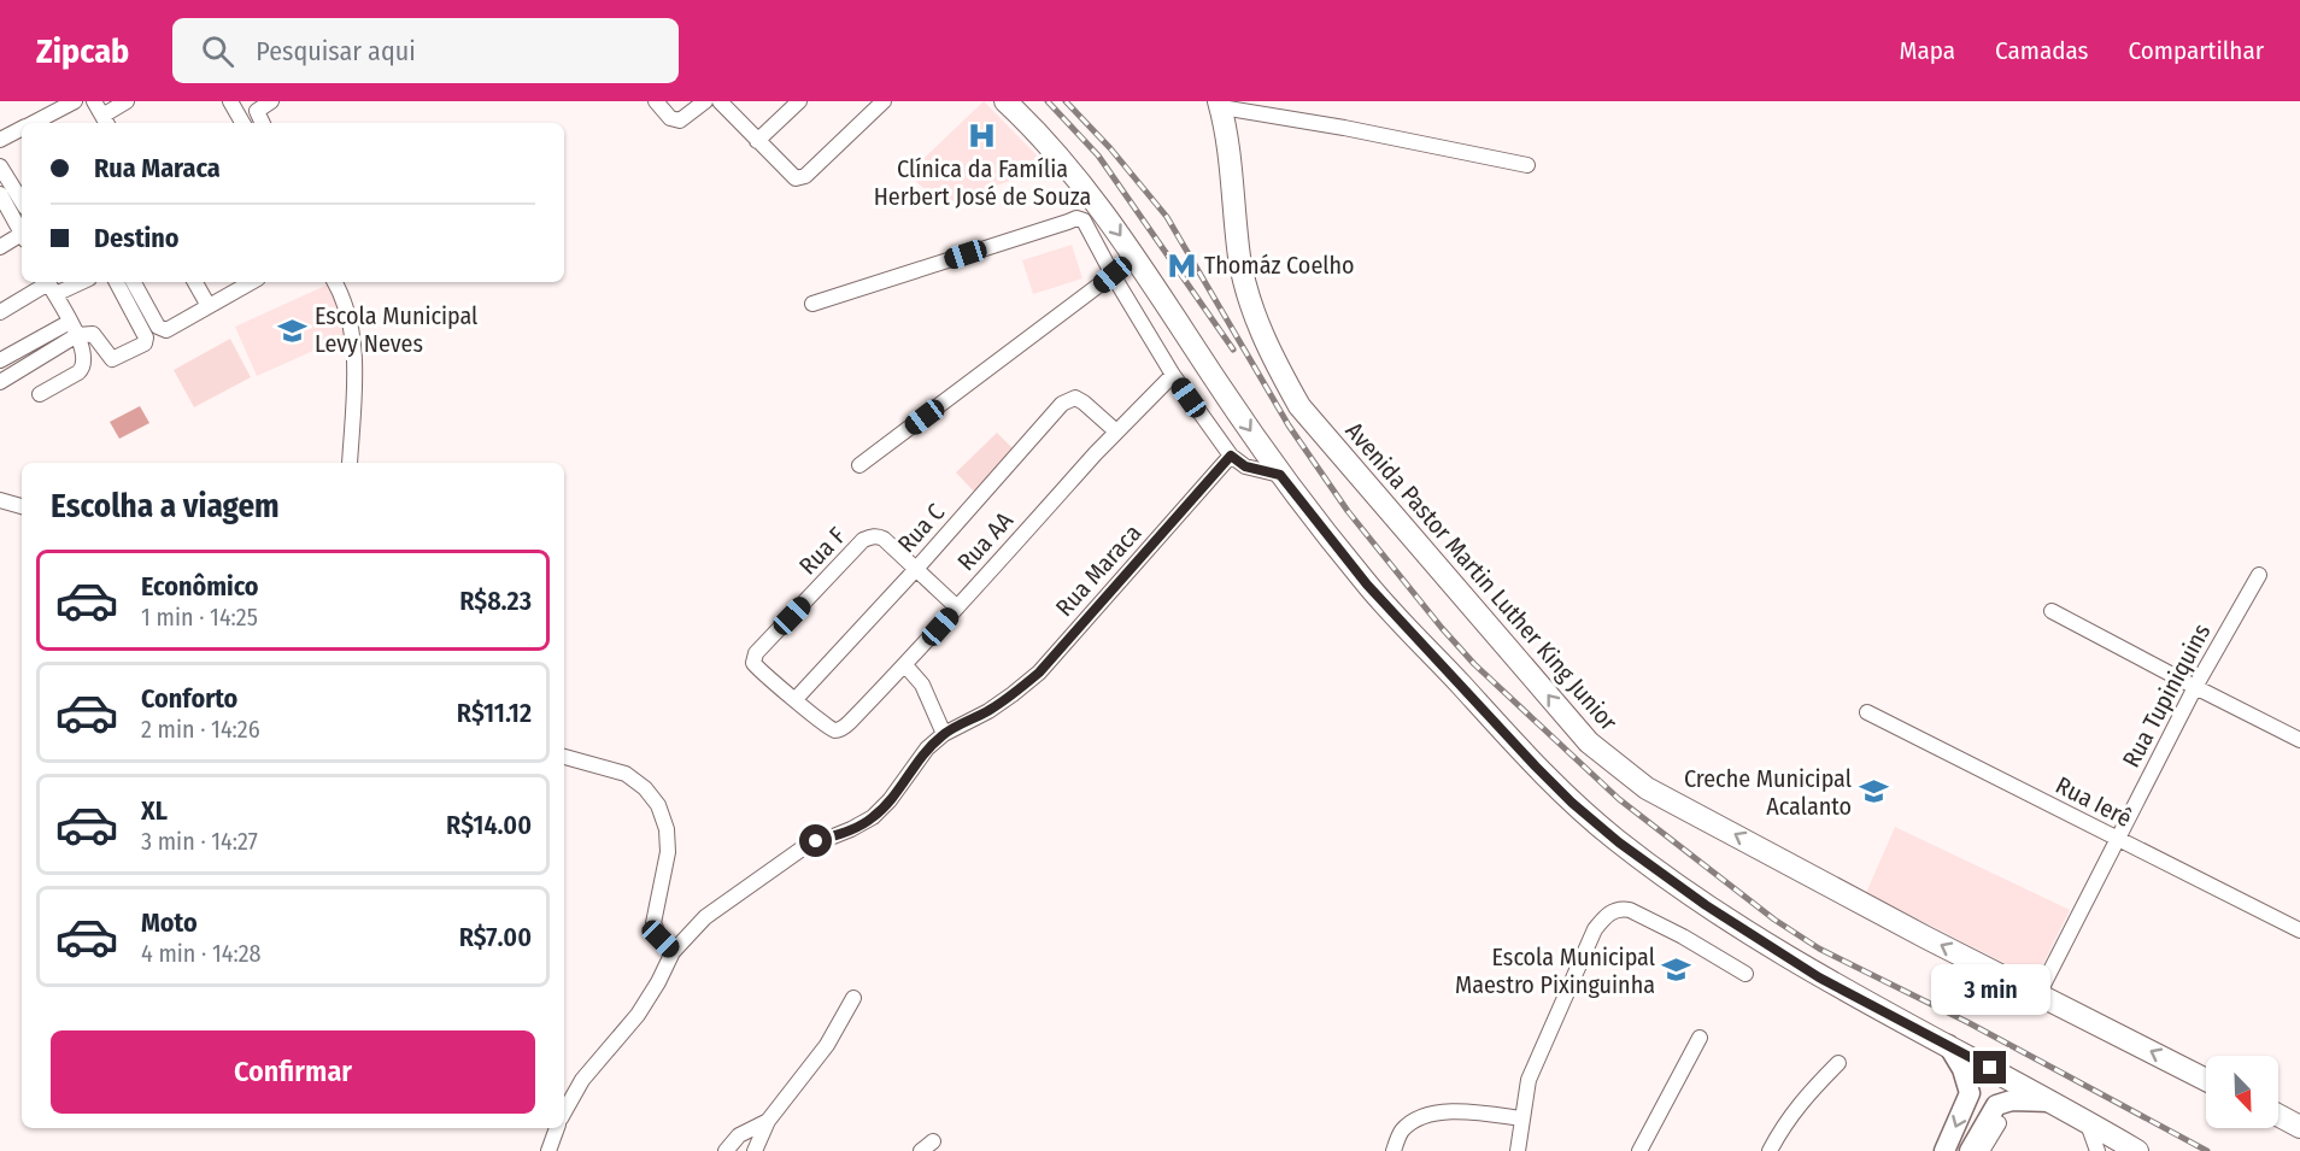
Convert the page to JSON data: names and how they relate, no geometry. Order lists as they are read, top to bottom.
{
  "streets": {
    "main road": ["Avenida Pastor Martin Luther King Junior"],
    "street": [
      "Rua C",
      "Rua AA",
      "Rua F",
      "Rua Maraca",
      "Rua Tupiniquins",
      "Rua Ierê"
    ]
  },
  "crossings": [
    ["Rua C", "Rua AA"],
    ["Rua C", "Rua F"],
    ["Rua AA", "Rua F"],
    ["Avenida Pastor Martin Luther King Junior", "Rua Tupiniquins"],
    ["Rua Tupiniquins", "Rua Ierê"]
  ],
  "places": {
    "hospital": ["Clínica da Família Herbert José de Souza"],
    "metro station": ["Thomáz Coelho"],
    "school or university": ["Escola Municipal Levy Neves", "Creche Municipal Acalanto", "Escola Municipal Maestro Pixinguinha"]
  },
  "north": "bottom right",
  "page": {
    "header": "Zipcab",
    "search": "Pesquisar aqui",
    "nav": ["Mapa", "Camadas", "Compartilhar"],
    "banner": ["Rua Maraca", "Destino"],
    "heading": "Escolha a viagem",
    "list": [
      {
        "name": "Econômico",
        "note": "1 min · 14:25",
        "value": "R$8.23"
      },
      {
        "name": "Conforto",
        "note": "2 min · 14:26",
        "value": "R$11.12"
      },
      {
        "name": "XL",
        "note": "3 min · 14:27",
        "value": "R$14.00"
      },
      {
        "name": "Moto",
        "note": "4 min · 14:28",
        "value": "R$7.00"
      }
    ],
    "bubble": "3 min",
    "buttons": "Confirmar"
  }
}
